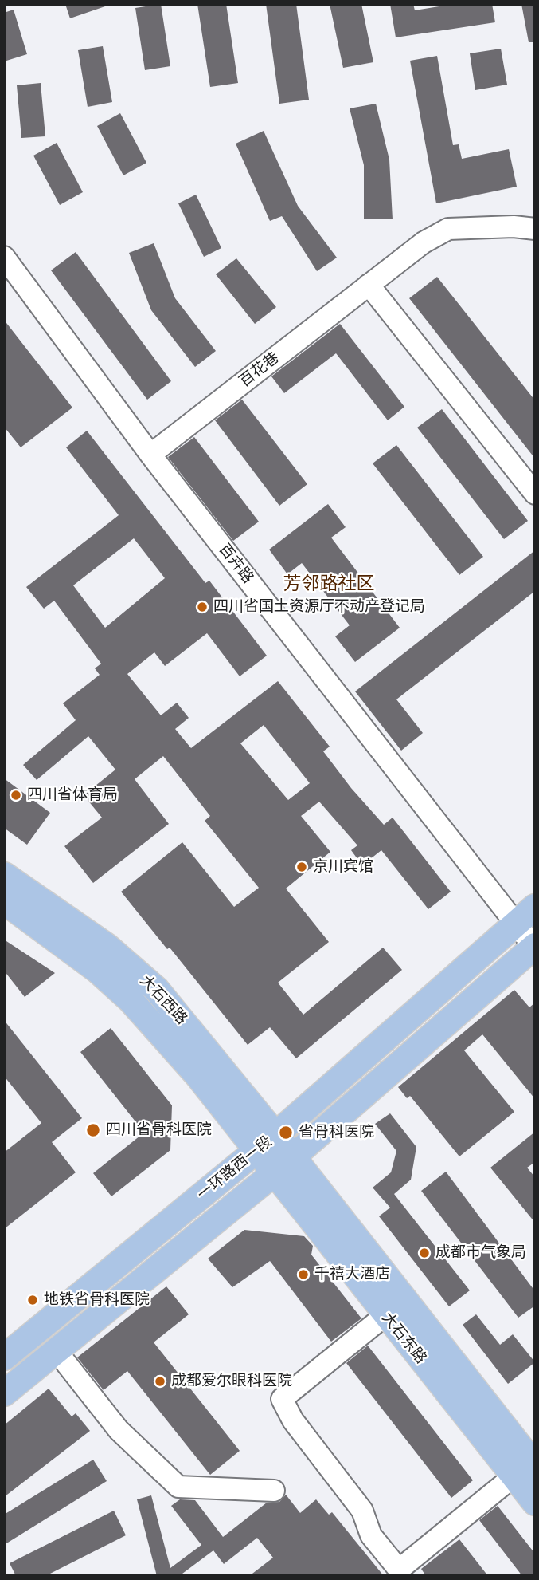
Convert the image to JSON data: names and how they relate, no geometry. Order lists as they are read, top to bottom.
{
  "streets": {
    "main road": ["大石西路", "一环路西一段", "大石东路"],
    "street": ["百花巷", "百卉路"]
  },
  "crossings": [
    ["百花巷", "百卉路"],
    ["百卉路", "一环路西一段"],
    ["大石西路", "一环路西一段"],
    ["大石西路", "大石东路"],
    ["一环路西一段", "大石东路"]
  ],
  "districts": ["芳邻路社区"],
  "places": [
    "四川省国土资源厅不动产登记局",
    "四川省体育局",
    "京川宾馆",
    "四川省骨科医院",
    "省骨科医院",
    "成都市气象局",
    "千禧大酒店",
    "地铁省骨科医院",
    "成都爱尔眼科医院"
  ]
}
